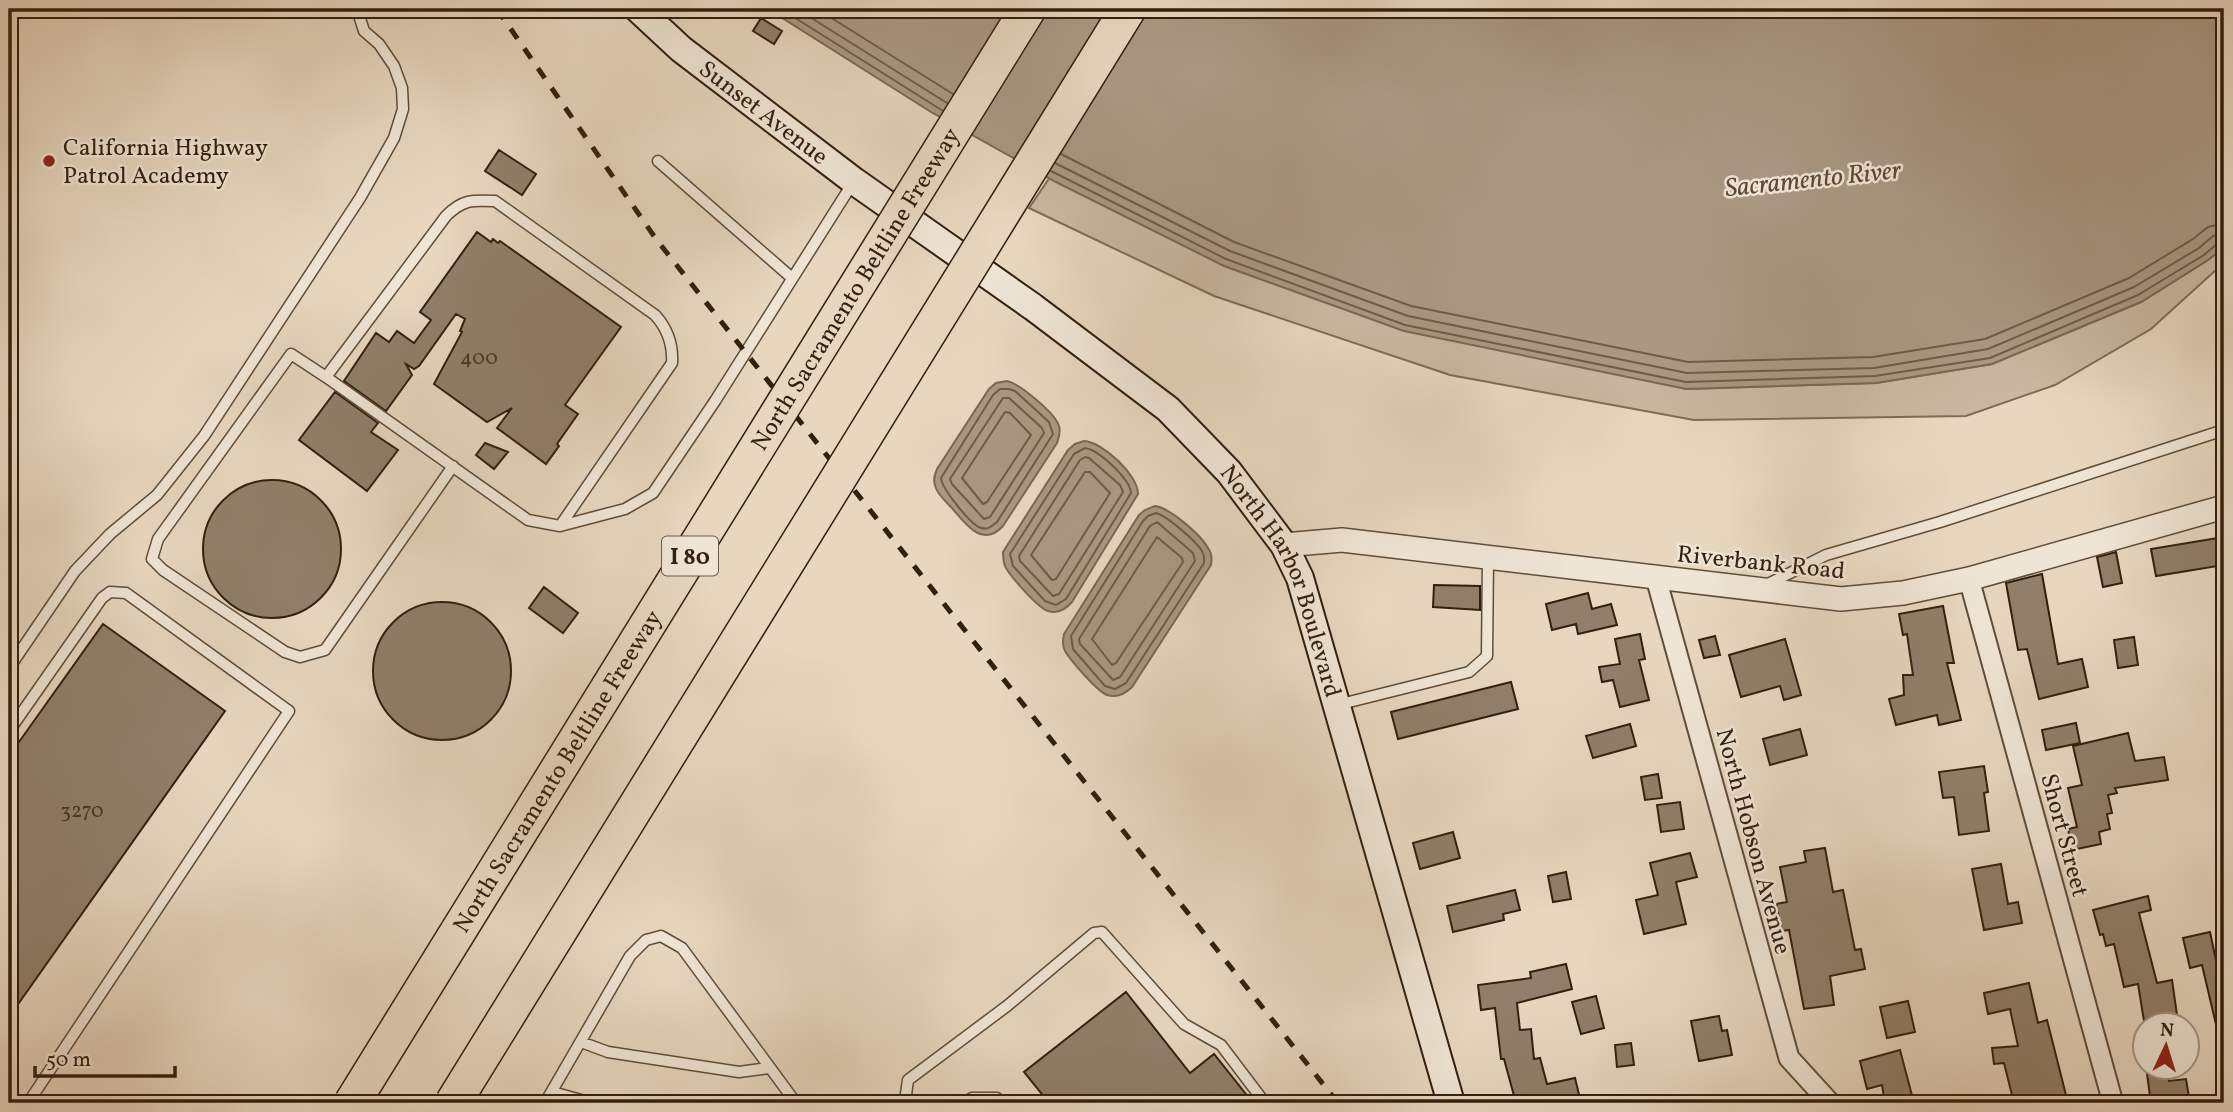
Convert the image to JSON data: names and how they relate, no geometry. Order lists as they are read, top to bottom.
{
  "streets": {
    "highway": ["North Sacramento Beltline Freeway", "I 80"],
    "main road": ["Sunset Avenue", "North Harbor Boulevard"],
    "street": ["Riverbank Road", "Short Street", "North Hobson Avenue"]
  },
  "crossings": [
    ["Sunset Avenue", "North Harbor Boulevard"],
    ["Riverbank Road", "North Harbor Boulevard"],
    ["Riverbank Road", "Short Street"],
    ["Riverbank Road", "North Hobson Avenue"]
  ],
  "water": ["Sacramento River"],
  "places": ["California Highway Patrol Academy"],
  "house_numbers": ["400", "3270"],
  "scale_bar": "50 m",
  "north": "top"
}
